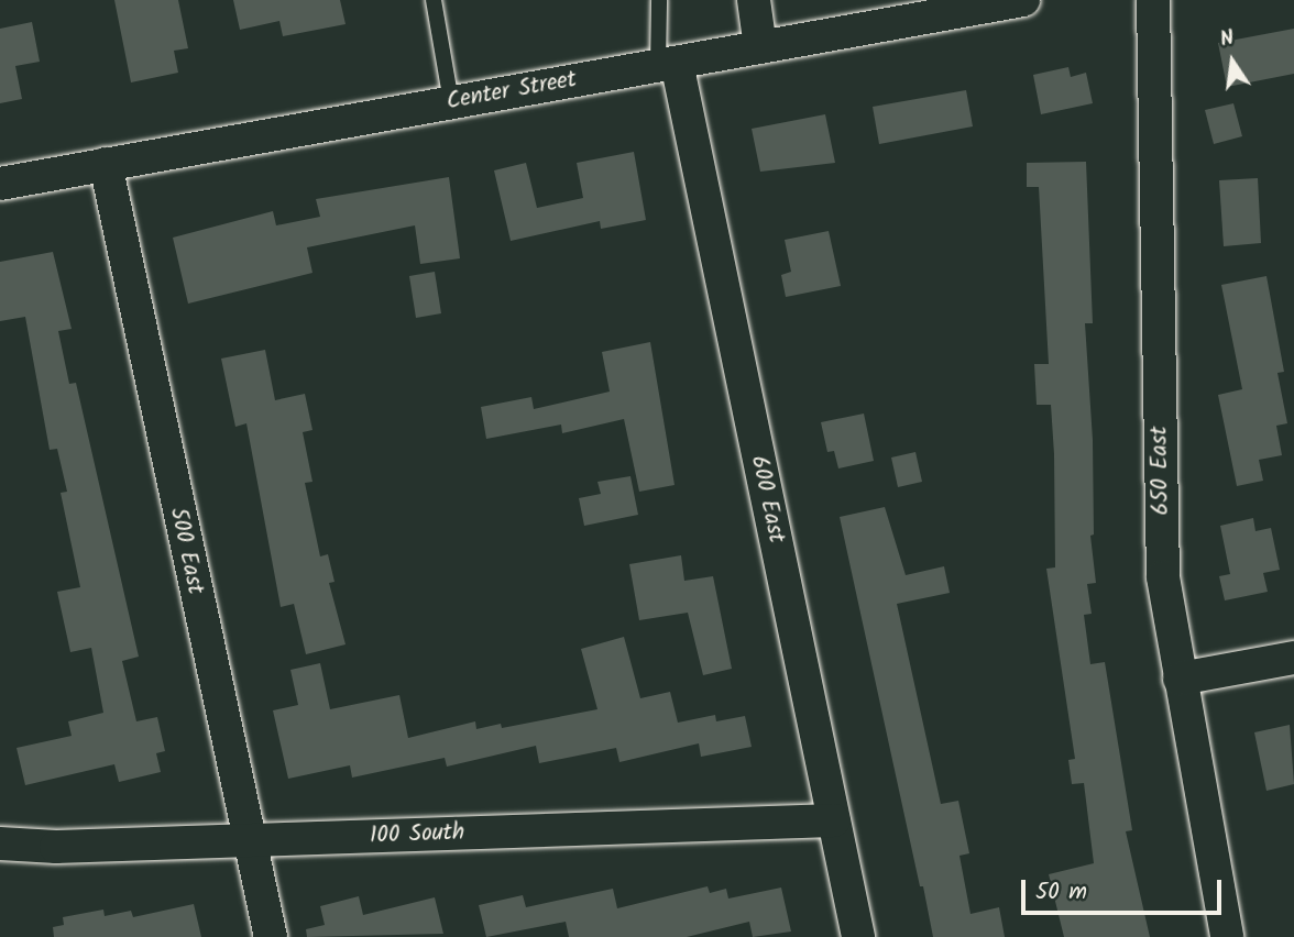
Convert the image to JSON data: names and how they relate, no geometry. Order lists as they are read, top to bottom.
{
  "streets": {
    "street": [
      "Center Street",
      "650 East",
      "600 East",
      "500 East",
      "100 South"
    ]
  },
  "crossings": [
    ["Center Street", "600 East"],
    ["Center Street", "500 East"],
    ["600 East", "100 South"],
    ["500 East", "100 South"]
  ],
  "scale_bar": "50 m",
  "north": "top"
}
